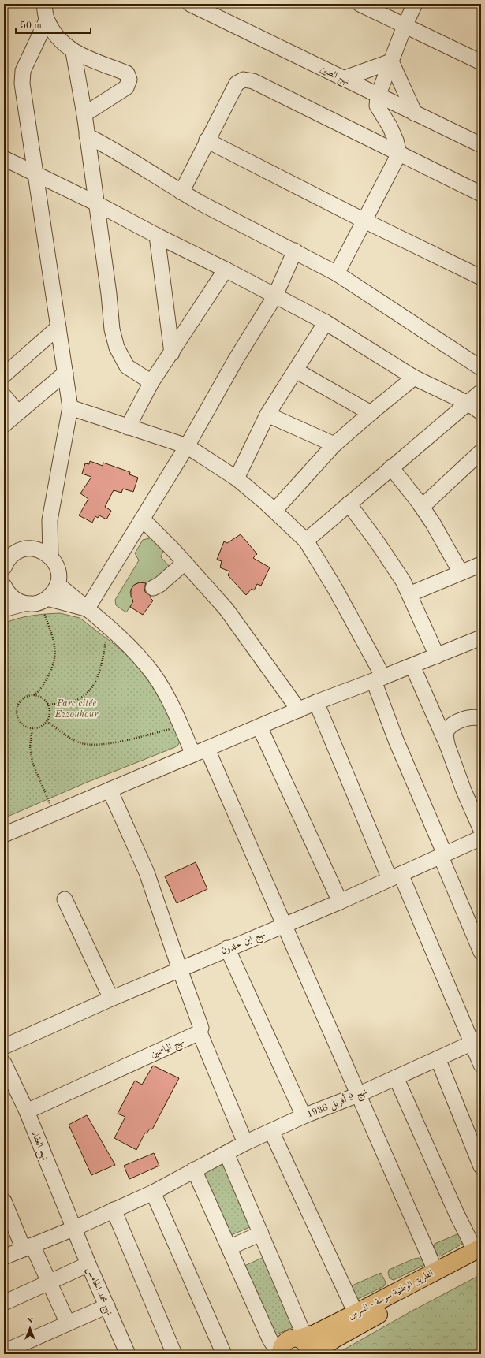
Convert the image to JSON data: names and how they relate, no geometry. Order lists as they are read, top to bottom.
{
  "streets": {
    "highway": ["الطريق الوطنية سوسة - السرس"],
    "street": [
      "نهج الصين",
      "نهج ابن خلدون",
      "نهج الياسمين",
      "نهج 9 أفريل 1938",
      "نهج العقاد",
      "نهج محمد الخامس"
    ]
  },
  "crossings": [
    ["نهج الياسمين", "نهج العقاد"],
    ["نهج 9 أفريل 1938", "نهج العقاد"],
    ["نهج 9 أفريل 1938", "نهج محمد الخامس"],
    ["نهج العقاد", "نهج محمد الخامس"]
  ],
  "parks": ["Parc citée Ezzouhour"],
  "scale_bar": "50 m",
  "north": "top"
}
